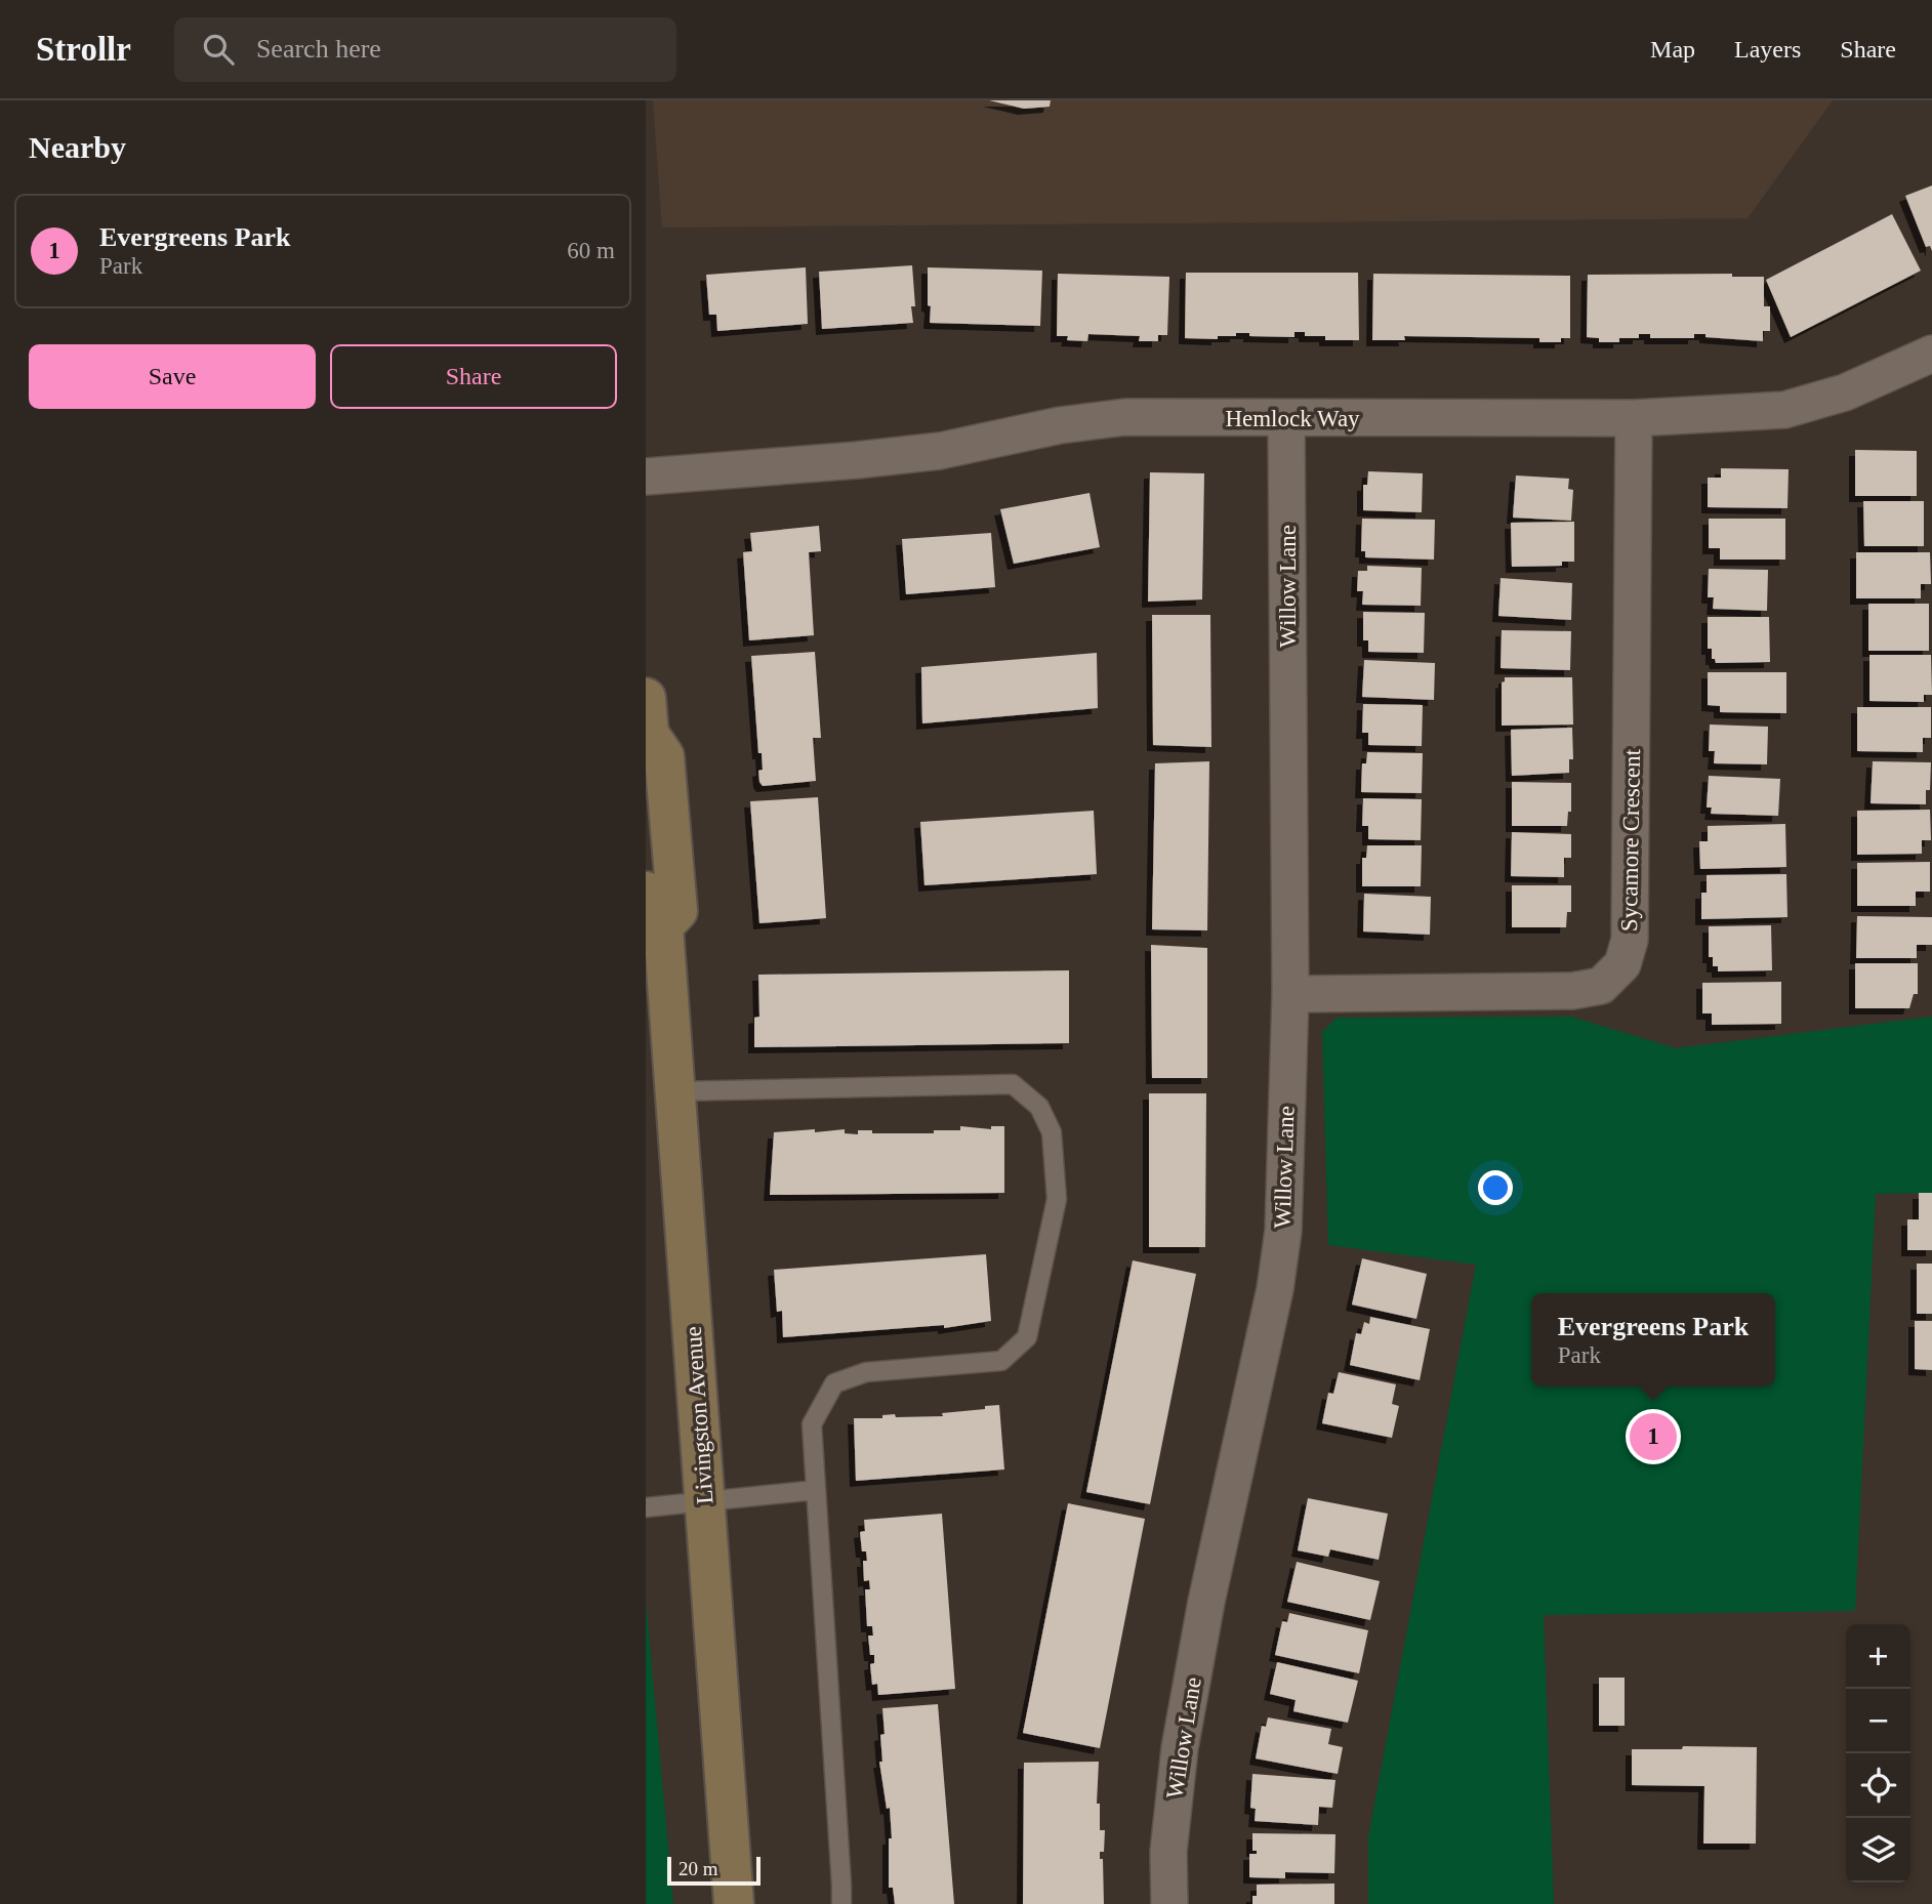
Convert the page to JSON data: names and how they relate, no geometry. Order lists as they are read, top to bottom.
{
  "streets": {
    "main road": ["Livingston Avenue"],
    "street": ["Hemlock Way", "Willow Lane", "Sycamore Crescent"]
  },
  "crossings": [
    ["Hemlock Way", "Willow Lane"],
    ["Hemlock Way", "Sycamore Crescent"],
    ["Willow Lane", "Sycamore Crescent"]
  ],
  "scale_bar": "20 m",
  "page": {
    "header": "Strollr",
    "search": "Search here",
    "nav": ["Map", "Layers", "Share"],
    "heading": "Nearby",
    "list": [
      {
        "mark": "1",
        "name": "Evergreens Park",
        "note": "Park",
        "value": "60 m"
      }
    ],
    "buttons": ["Save", "Share"],
    "popup": ["Evergreens Park", "Park"],
    "pins": "1",
    "map_buttons": ["+", "−"],
    "scale": "20 m"
  }
}
